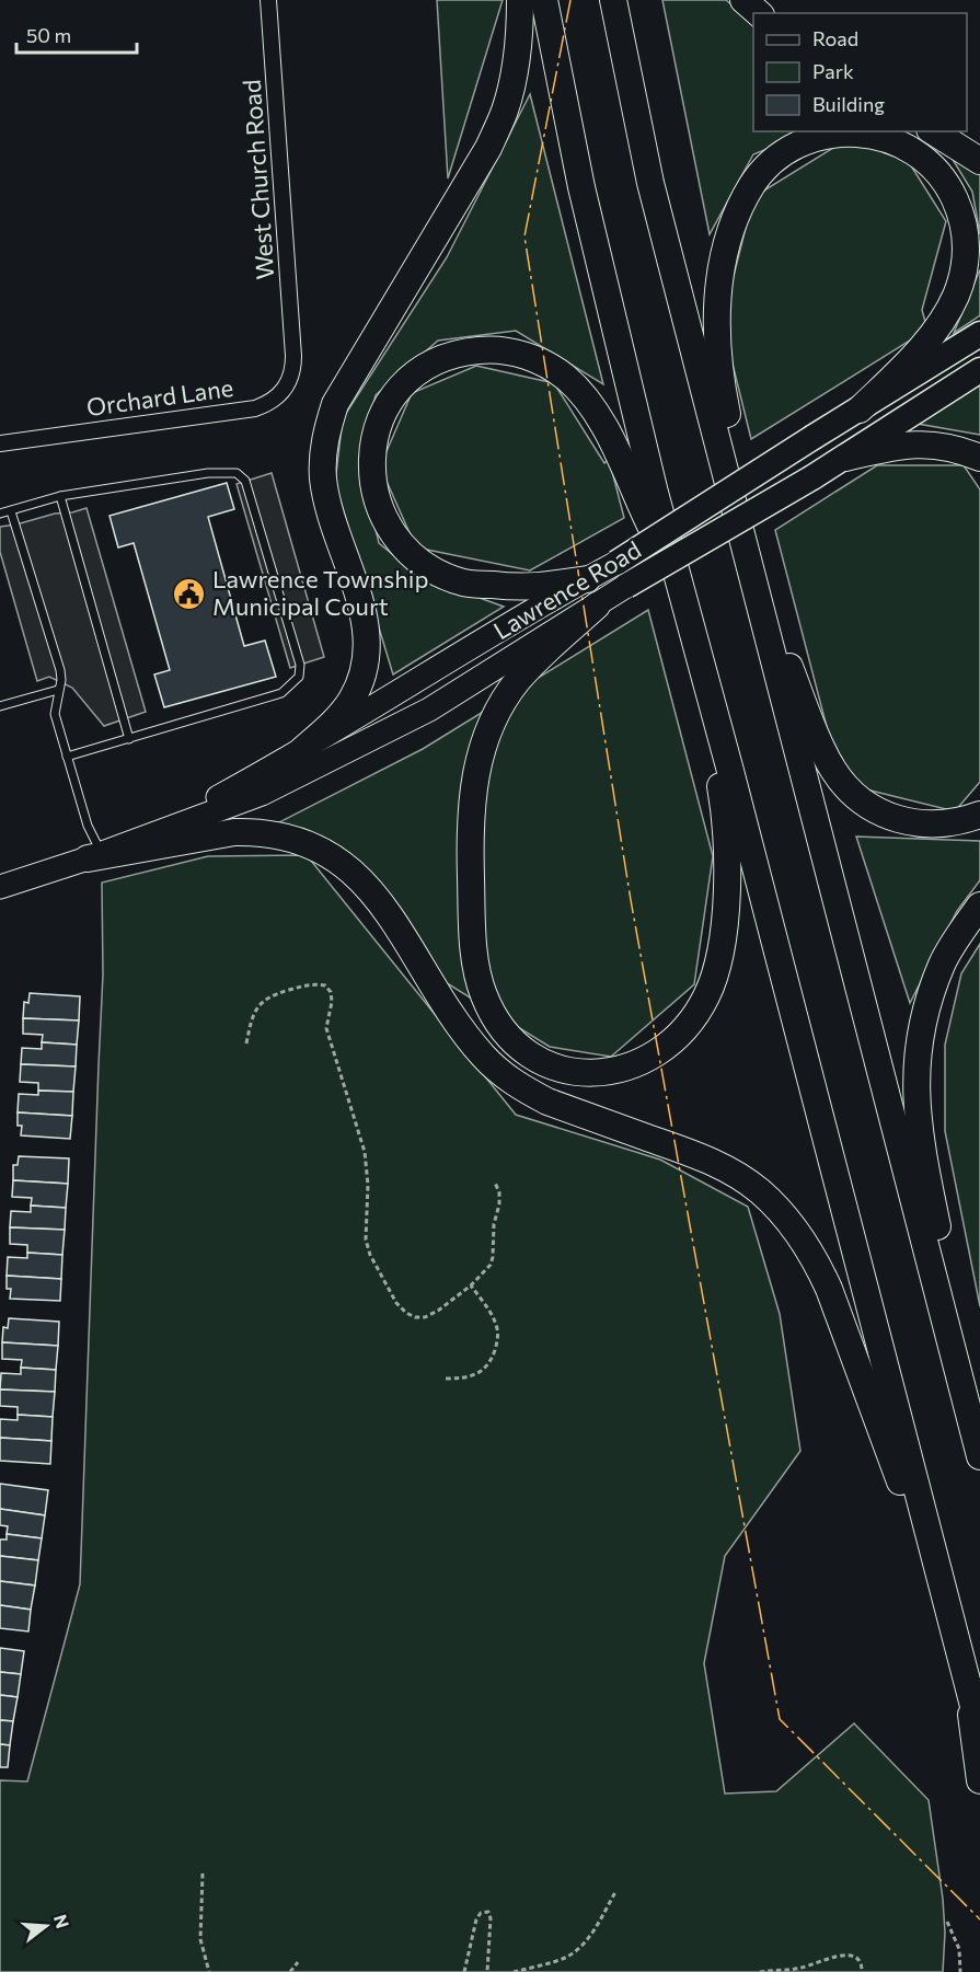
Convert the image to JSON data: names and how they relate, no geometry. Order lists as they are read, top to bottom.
{
  "streets": {
    "highway": ["Lawrence Road"],
    "street": ["West Church Road", "Orchard Lane"]
  },
  "crossings": [
    ["West Church Road", "Orchard Lane"]
  ],
  "places": {
    "public building": ["Lawrence Township Municipal Court"]
  },
  "legend": ["Road", "Park", "Building"],
  "scale_bar": "50 m",
  "north": "right"
}
